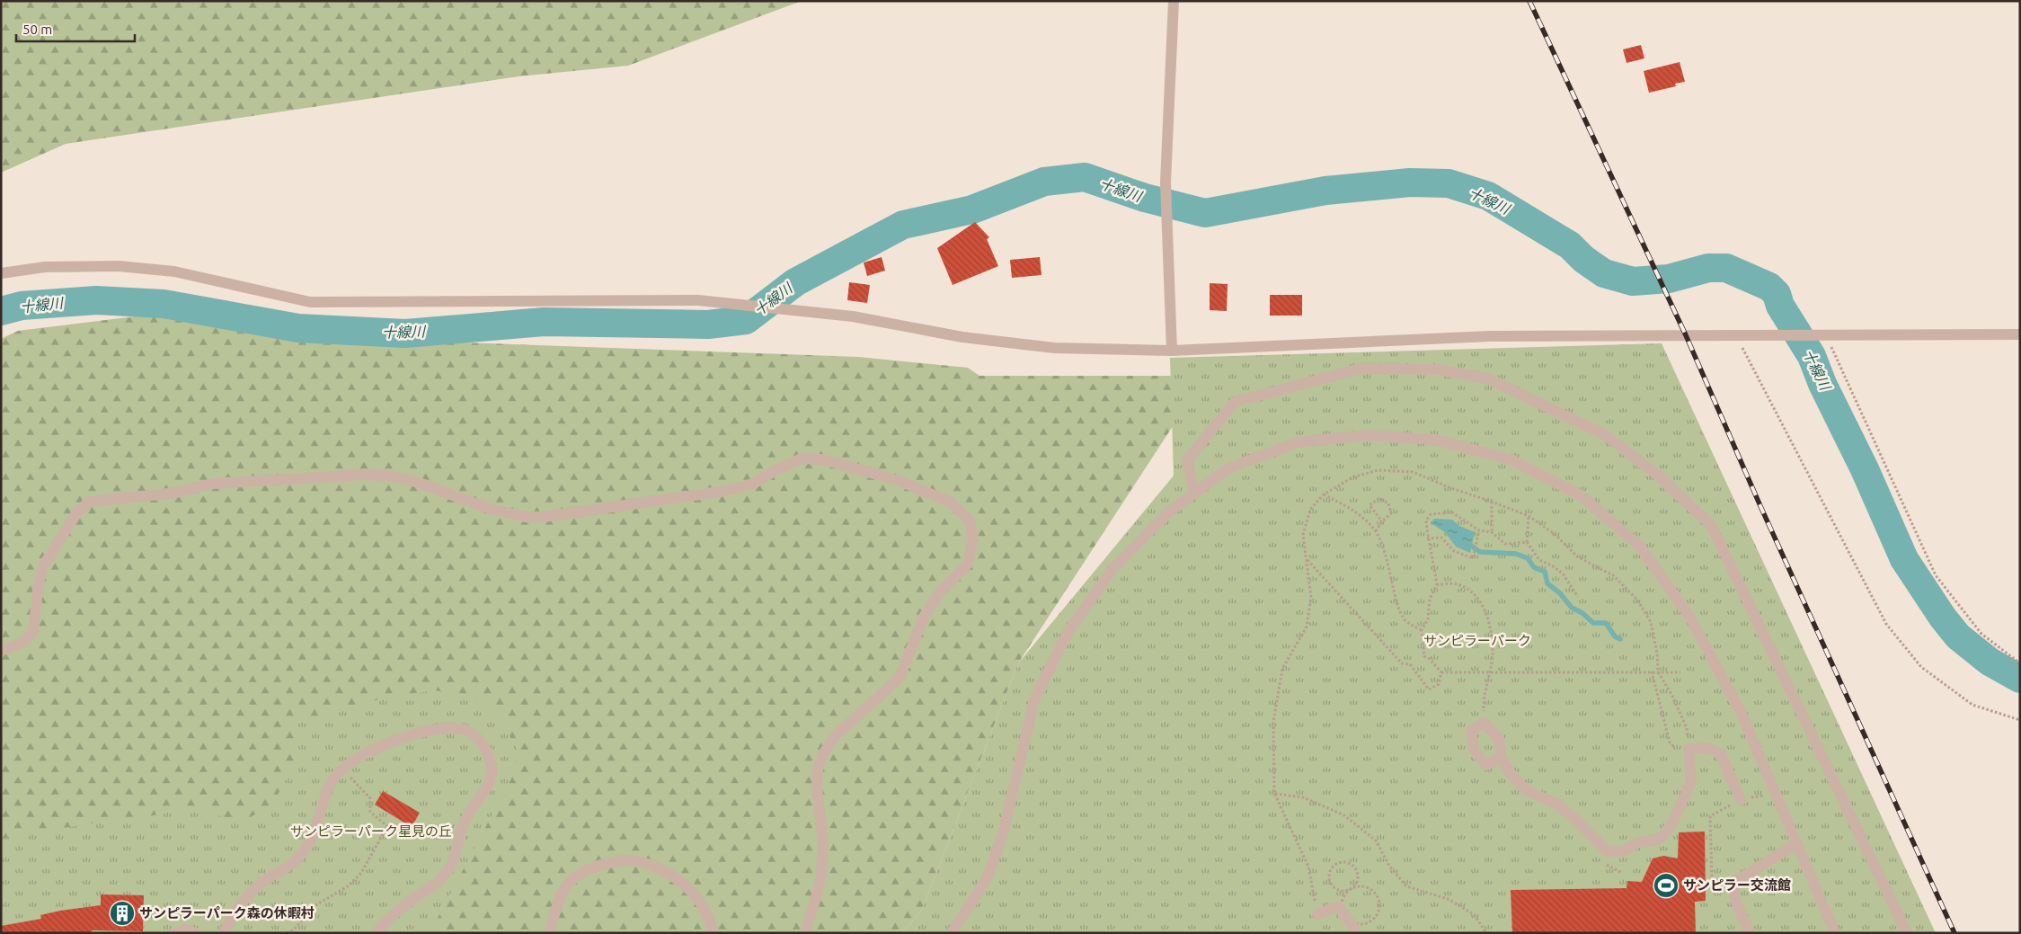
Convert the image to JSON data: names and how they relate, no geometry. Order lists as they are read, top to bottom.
{
  "water": ["十線川"],
  "parks": ["サンピラーパーク", "サンピラーパーク星見の丘"],
  "places": {
    "sports": ["サンピラー交流館"],
    "building": ["サンピラーパーク森の休暇村"]
  },
  "scale_bar": "50 m"
}
